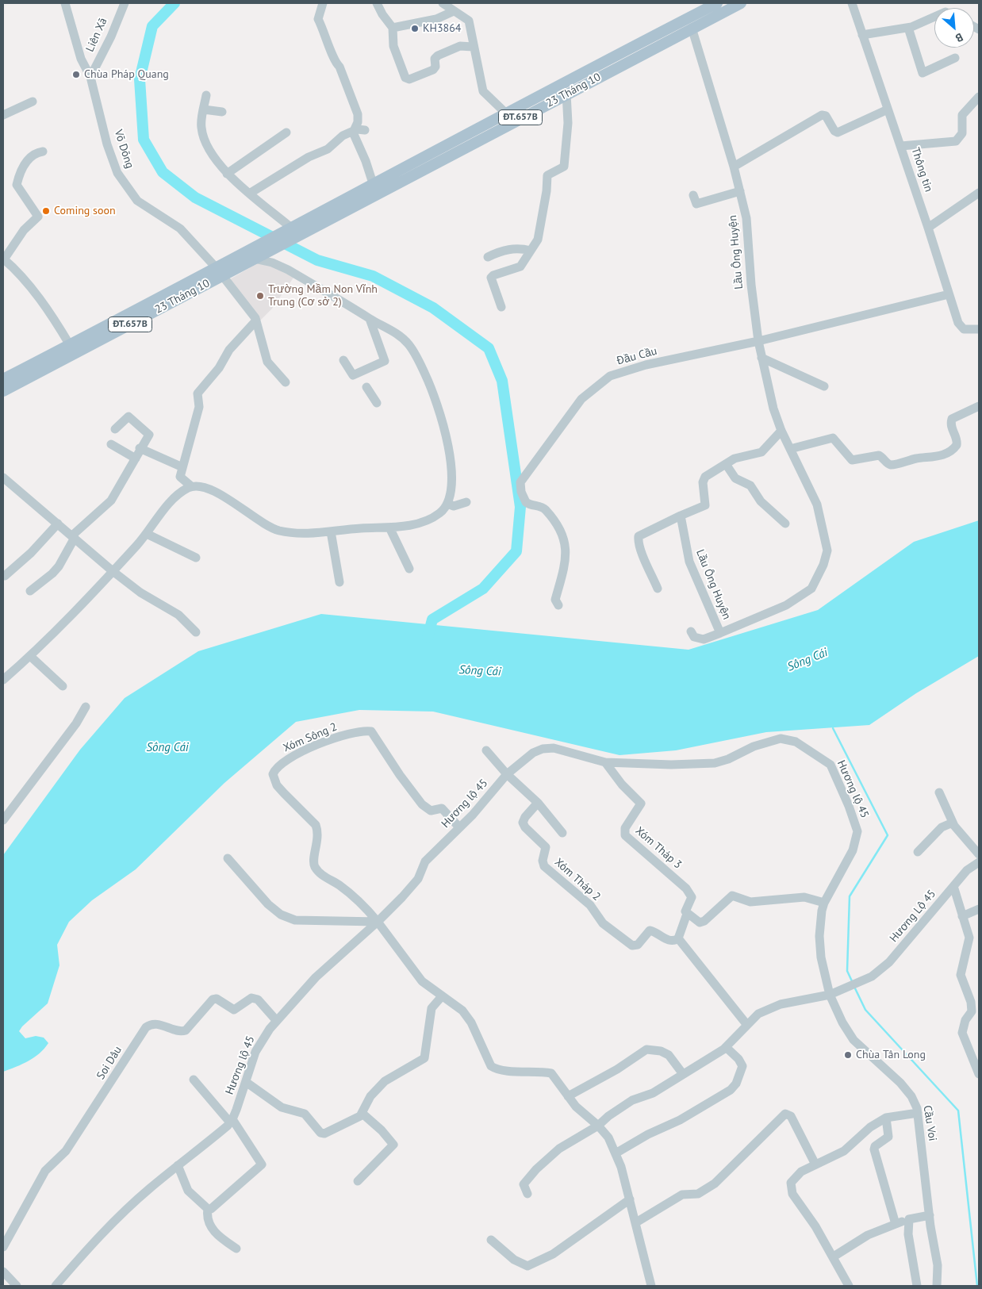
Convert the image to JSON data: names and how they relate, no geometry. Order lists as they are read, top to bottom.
{
  "streets": {
    "main road": ["23 Tháng 10", "ĐT.657B"],
    "street": [
      "Liên Xã",
      "Võ Dõng",
      "Thông tin",
      "Lầu Ông Huyện",
      "Đầu Cầu",
      "Xóm Sông 2",
      "Hương lộ 45",
      "Xóm Tháp 3",
      "Xóm Tháp 2",
      "Hương Lộ 45",
      "Soi Dâu",
      "Cầu Voi"
    ]
  },
  "crossings": [
    ["Liên Xã", "Võ Dõng"],
    ["23 Tháng 10", "Võ Dõng"],
    ["23 Tháng 10", "Lầu Ông Huyện"],
    ["Thông tin", "Đầu Cầu"],
    ["Lầu Ông Huyện", "Đầu Cầu"],
    ["Xóm Sông 2", "Hương lộ 45"],
    ["Hương lộ 45", "Xóm Tháp 3"],
    ["Hương lộ 45", "Hương Lộ 45"],
    ["Hương lộ 45", "Soi Dâu"],
    ["Hương lộ 45", "Cầu Voi"],
    ["Xóm Tháp 3", "Xóm Tháp 2"],
    ["Hương Lộ 45", "Cầu Voi"]
  ],
  "water": ["Sông Cái"],
  "places": [
    "KH3864",
    "Chùa Pháp Quang",
    "Coming soon",
    "Trường Mầm Non Vĩnh Trung (Cơ sở 2)",
    "Chùa Tân Long"
  ],
  "north": "bottom right"
}
